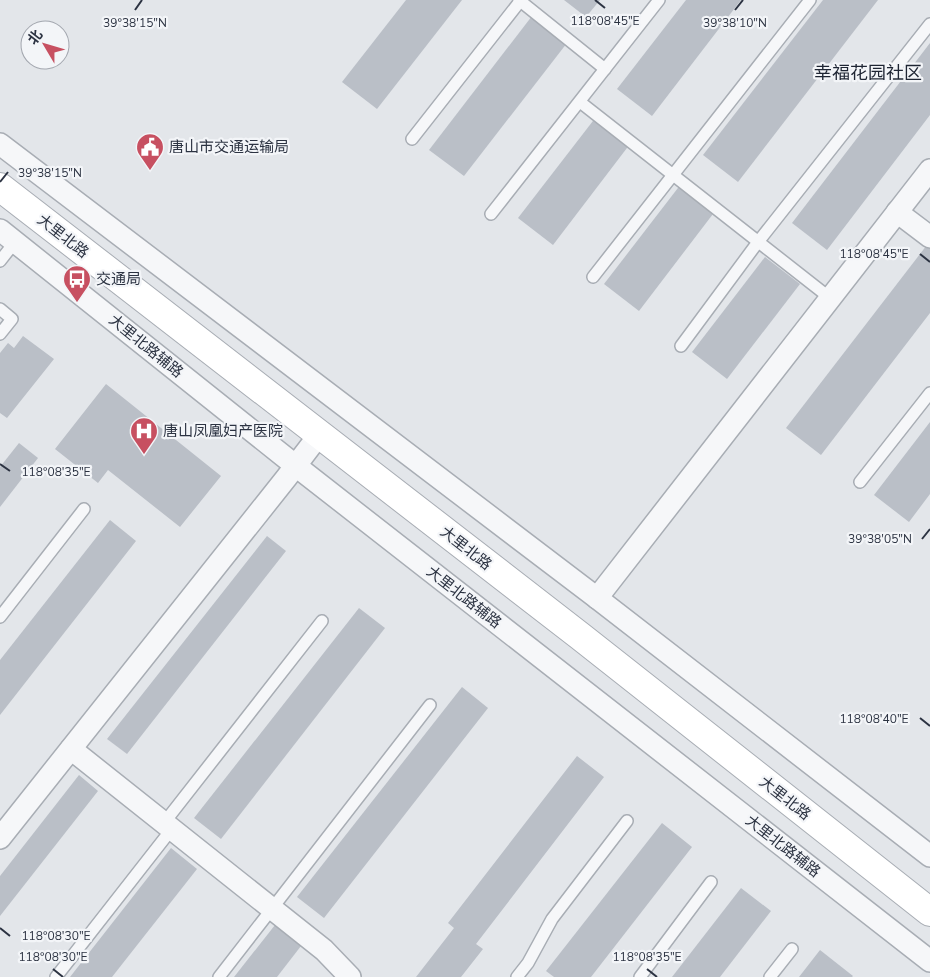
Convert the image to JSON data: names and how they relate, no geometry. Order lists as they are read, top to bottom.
{
  "streets": {
    "main road": ["大里北路"],
    "street": ["大里北路辅路"]
  },
  "districts": ["幸福花园社区"],
  "places": {
    "public building": ["唐山市交通运输局"],
    "bus stop": ["交通局"],
    "hospital": ["唐山凤凰妇产医院"]
  },
  "north": "top left",
  "coordinates": [
    "118°08'45\"E",
    "39°38'15\"N",
    "39°38'10\"N",
    "118°08'35\"E",
    "39°38'05\"N",
    "118°08'40\"E",
    "118°08'30\"E"
  ]
}
